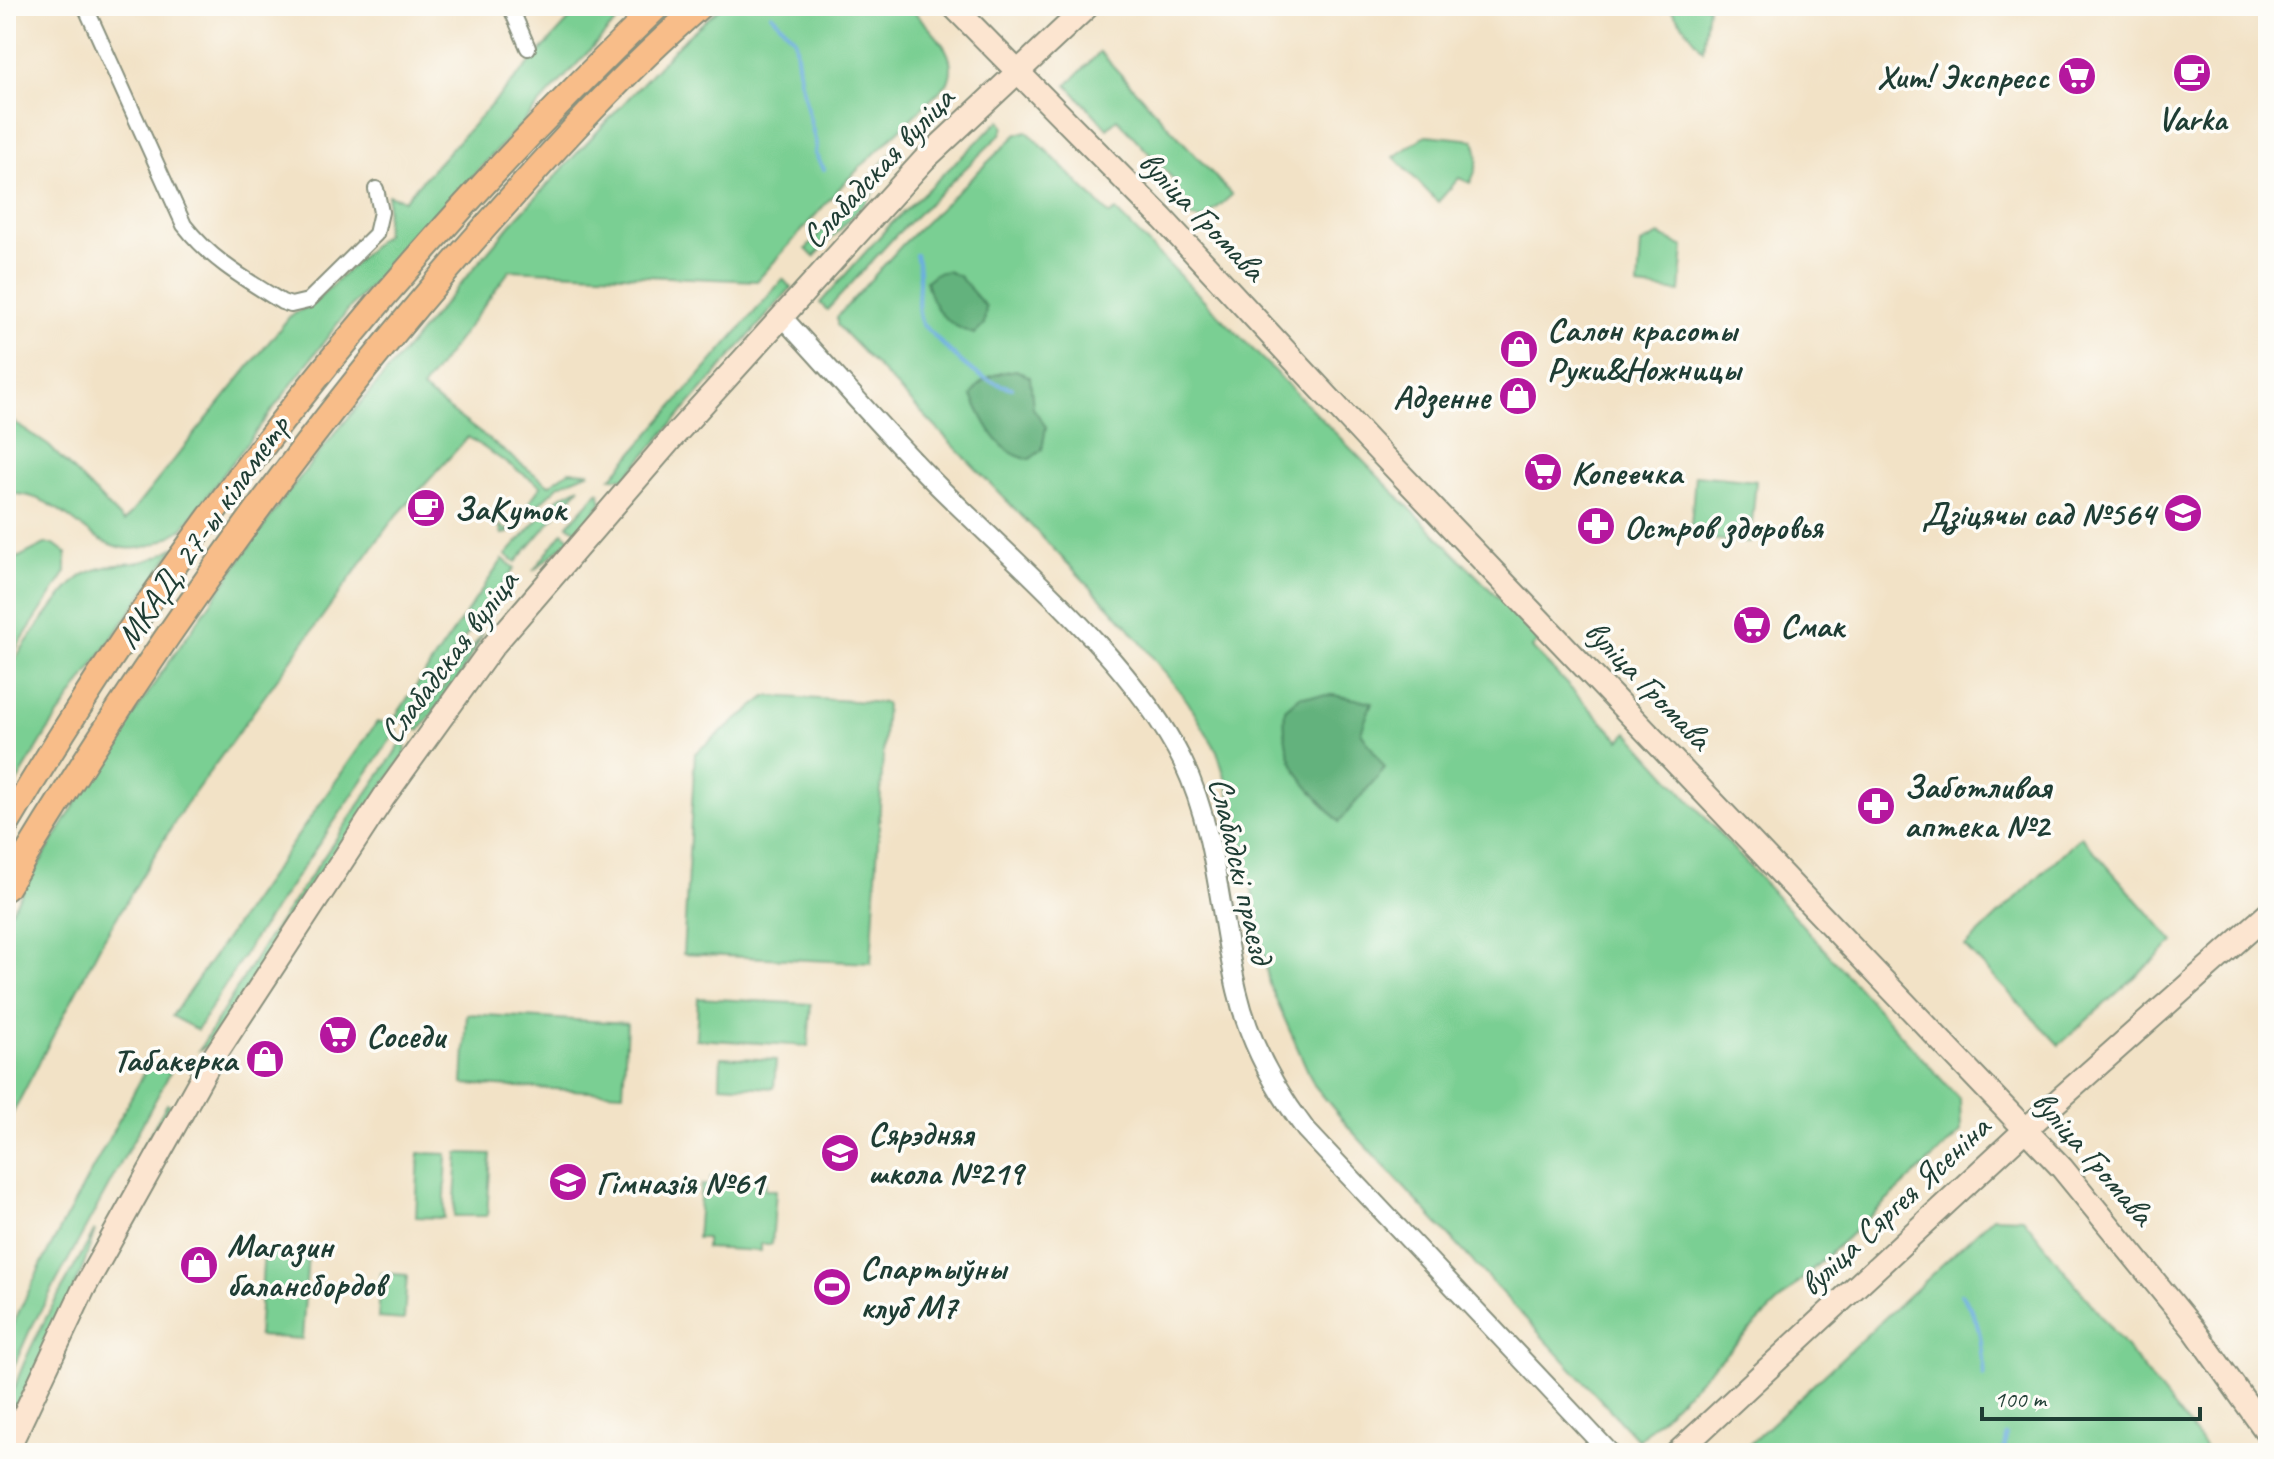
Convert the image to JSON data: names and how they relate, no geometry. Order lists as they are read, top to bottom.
{
  "streets": {
    "highway": ["МКАД, 27-ы кіламетр"],
    "main road": ["Слабадская вуліца", "вуліца Громава", "вуліца Сяргея Ясеніна"],
    "street": ["Слабадскі праезд"]
  },
  "crossings": [
    ["Слабадская вуліца", "вуліца Громава"],
    ["Слабадская вуліца", "Слабадскі праезд"],
    ["вуліца Громава", "вуліца Сяргея Ясеніна"]
  ],
  "places": {
    "cafe": ["Varka", "ЗаКуток"],
    "supermarket": [
      "Хит! Экспресс",
      "Копеечка",
      "Смак",
      "Соседи"
    ],
    "shop": [
      "Салон красоты Руки&Ножницы",
      "Адзенне",
      "Табакерка",
      "Магазин балансбордов"
    ],
    "school or university": ["Дзіцячы сад №564", "Сярэдняя школа №219", "Гімназія №61"],
    "pharmacy": ["Остров здоровья", "Заботливая аптека №2"],
    "sports": ["Спартыўны клуб М7"]
  },
  "scale_bar": "100 m"
}
